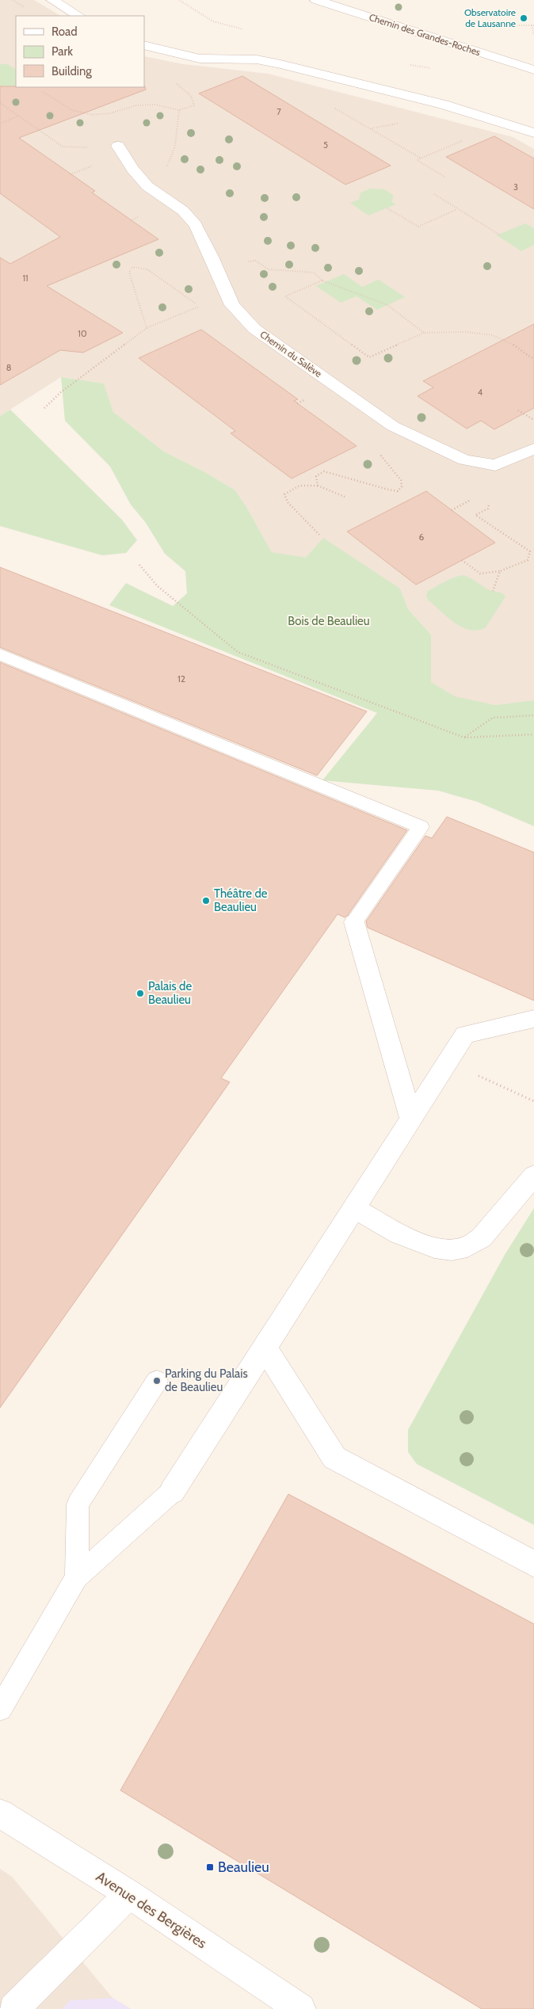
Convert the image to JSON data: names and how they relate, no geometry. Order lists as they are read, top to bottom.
{
  "streets": {
    "street": ["Chemin des Grandes-Roches", "Chemin du Salève", "Avenue des Bergières"]
  },
  "parks": ["Bois de Beaulieu"],
  "places": {
    "other": [
      "Observatoire de Lausanne",
      "Théâtre de Beaulieu",
      "Palais de Beaulieu",
      "Parking du Palais de Beaulieu"
    ],
    "transit": ["Beaulieu"]
  },
  "house_numbers": [
    "7",
    "5",
    "3",
    "11",
    "10",
    "8",
    "4",
    "6",
    "12"
  ],
  "legend": ["Road", "Park", "Building"]
}
